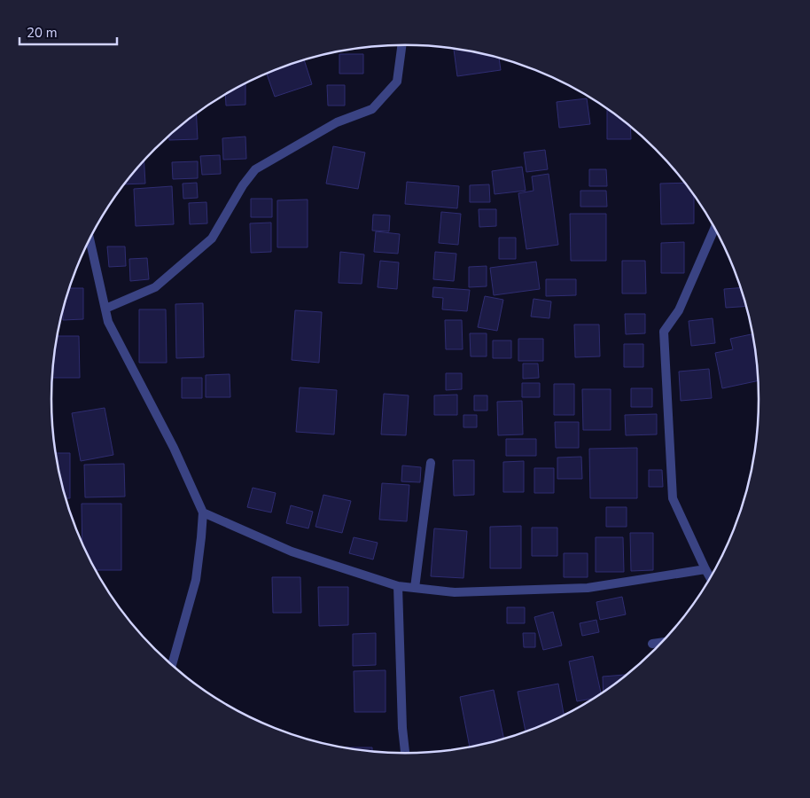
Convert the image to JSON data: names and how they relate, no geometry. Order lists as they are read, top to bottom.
{
  "scale_bar": "20 m"
}
